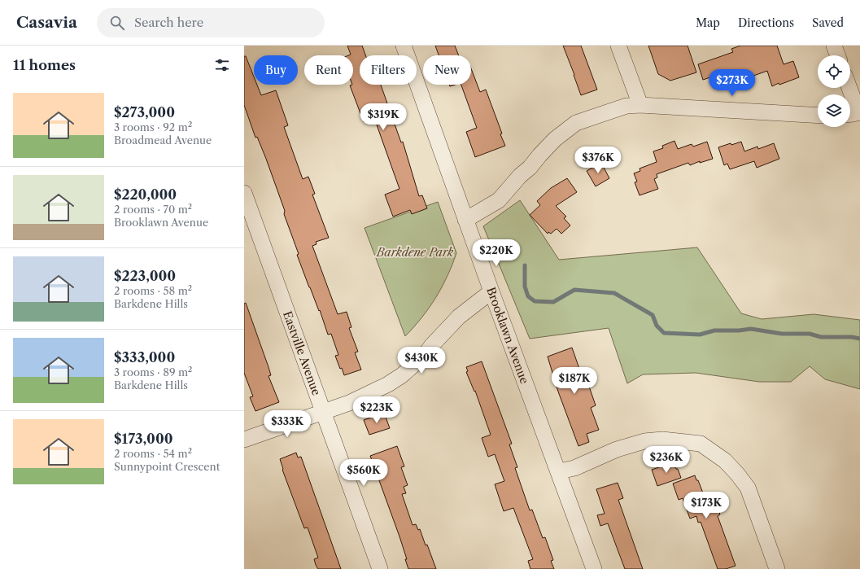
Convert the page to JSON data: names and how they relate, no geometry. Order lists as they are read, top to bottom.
{
  "streets": {
    "street": ["Brooklawn Avenue", "Eastville Avenue"]
  },
  "parks": ["Barkdene Park"],
  "page": {
    "header": "Casavia",
    "search": "Search here",
    "nav": ["Map", "Directions", "Saved"],
    "heading": "11 homes",
    "chip": [
      "Buy",
      "Rent",
      "Filters",
      "New"
    ],
    "price": [
      "$273K",
      "$319K",
      "$376K",
      "$220K",
      "$430K",
      "$187K",
      "$223K",
      "$333K",
      "$236K",
      "$560K",
      "$173K"
    ],
    "list": [
      {
        "name": "$273,000",
        "note": "3 rooms · 92 m² · Broadmead Avenue"
      },
      {
        "name": "$220,000",
        "note": "2 rooms · 70 m² · Brooklawn Avenue"
      },
      {
        "name": "$223,000",
        "note": "2 rooms · 58 m² · Barkdene Hills"
      },
      {
        "name": "$333,000",
        "note": "3 rooms · 89 m² · Barkdene Hills"
      },
      {
        "name": "$173,000",
        "note": "2 rooms · 54 m² · Sunnypoint Crescent"
      }
    ]
  }
}
